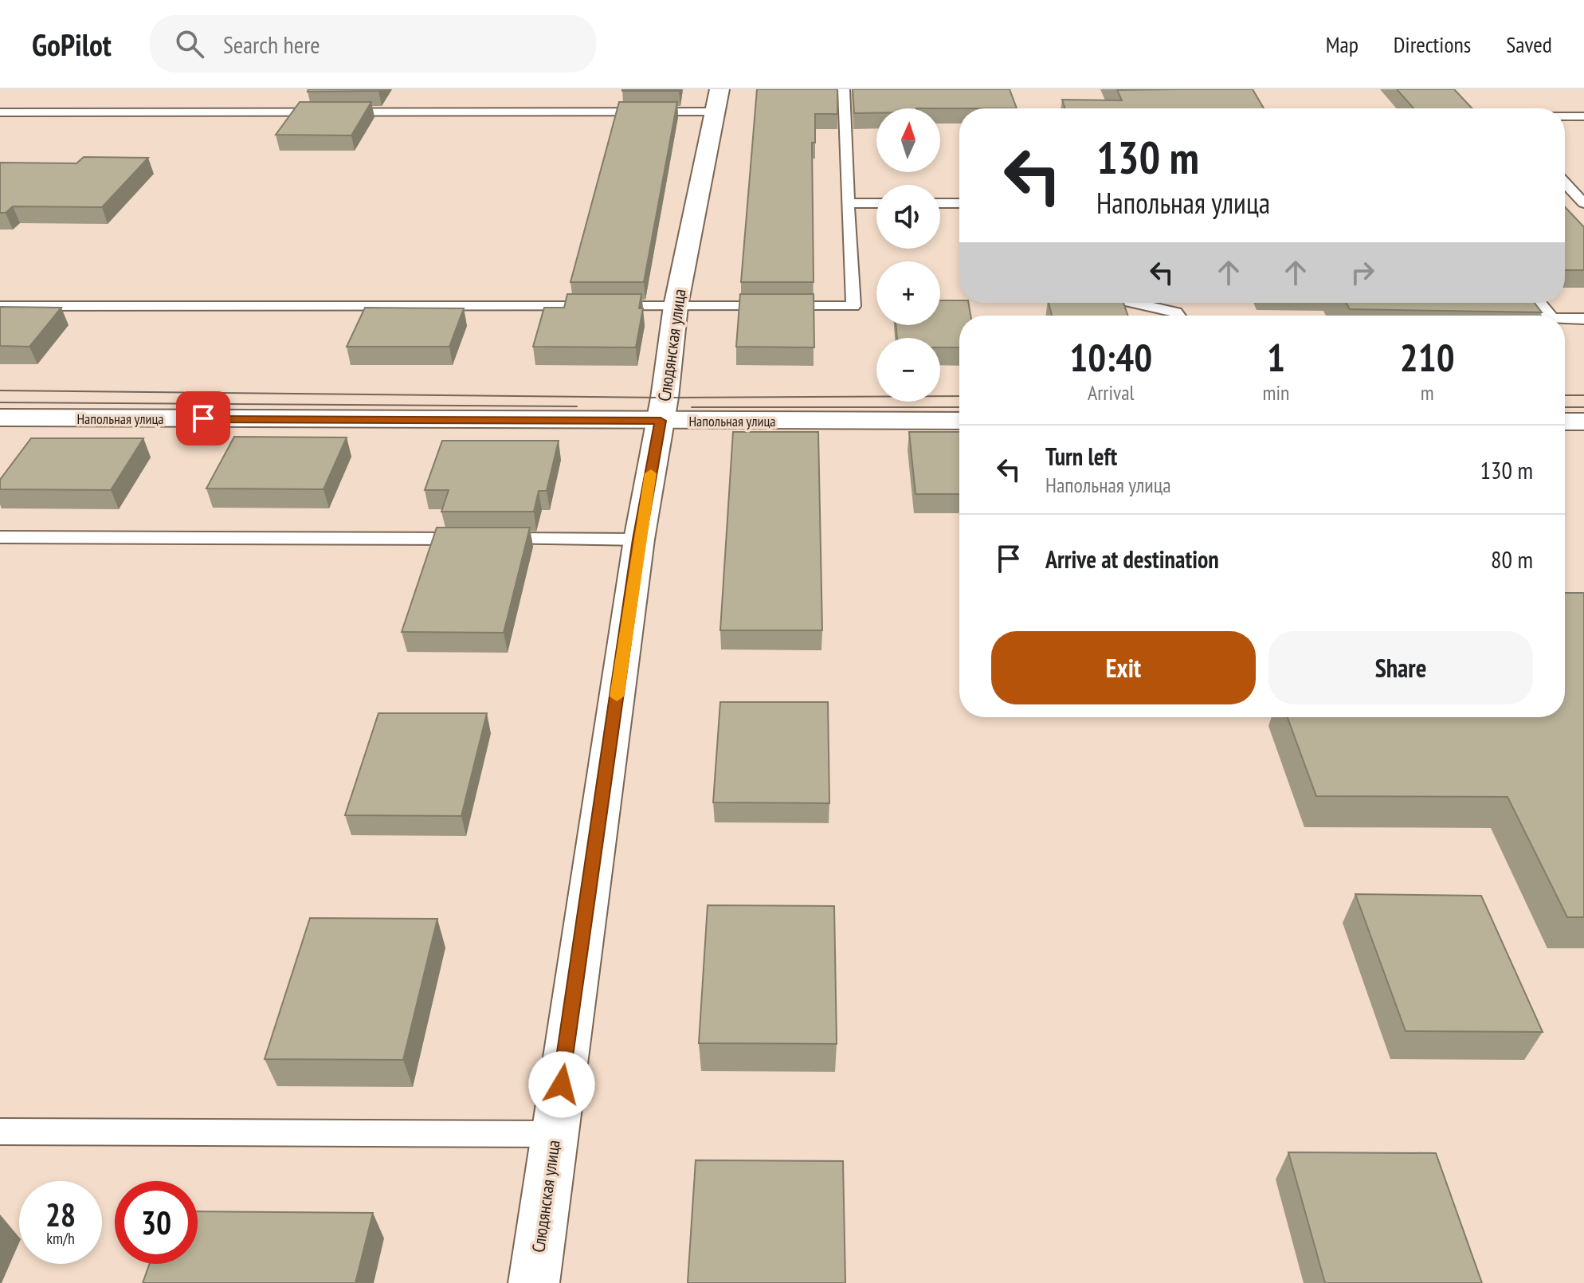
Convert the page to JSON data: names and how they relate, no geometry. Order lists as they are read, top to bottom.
{
  "streets": {
    "street": ["Слюдянская улица", "Напольная улица"]
  },
  "crossings": [
    ["Слюдянская улица", "Напольная улица"]
  ],
  "north": "top",
  "page": {
    "header": "GoPilot",
    "search": "Search here",
    "nav": ["Map", "Directions", "Saved"],
    "map_buttons": ["+", "−"],
    "turn": ["130 m", "Напольная улица"],
    "eta": [
      "10:40",
      "Arrival",
      "1",
      "min",
      "210",
      "m"
    ],
    "list": [
      {
        "name": "Turn left",
        "note": "Напольная улица",
        "value": "130 m"
      },
      {
        "name": "Arrive at destination",
        "value": "80 m"
      }
    ],
    "buttons": ["Exit", "Share"],
    "speed": "28 km/h",
    "limit": "30"
  }
}
